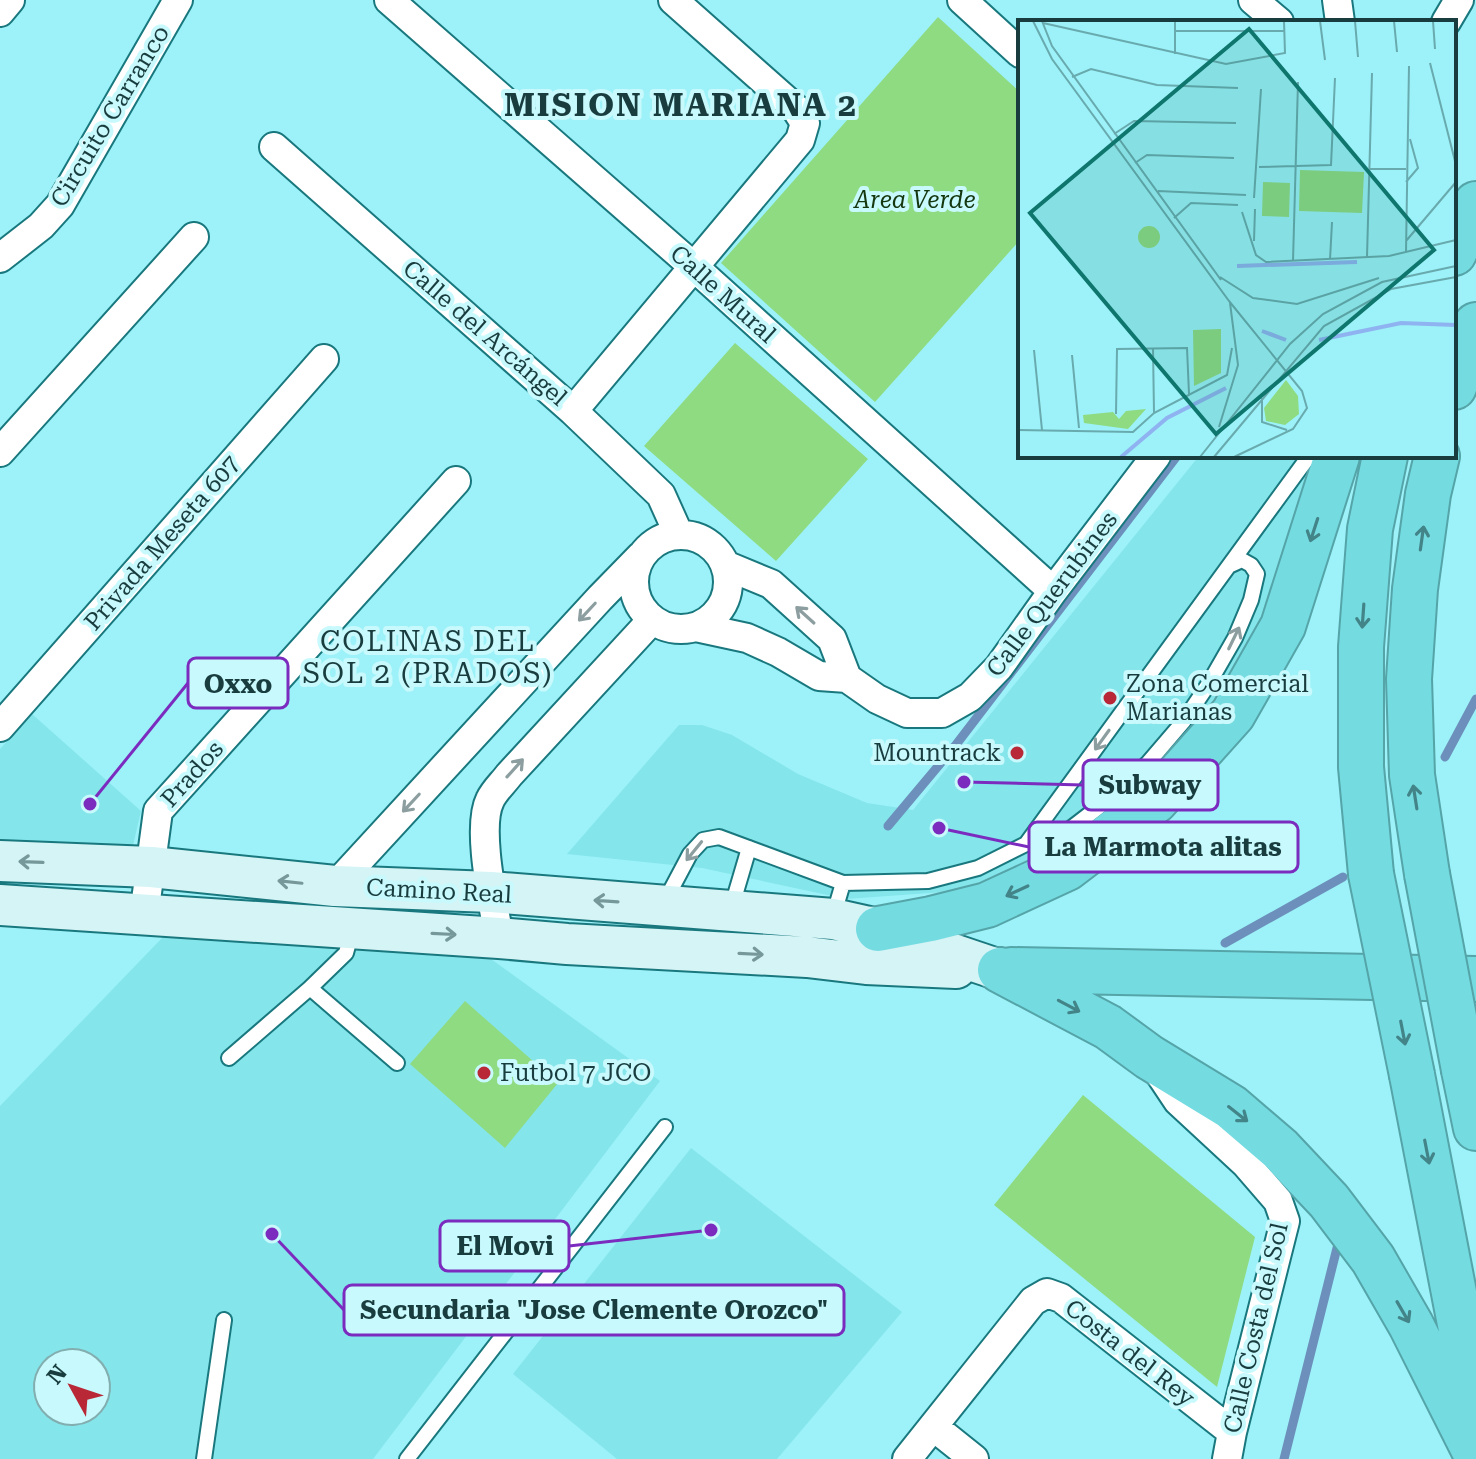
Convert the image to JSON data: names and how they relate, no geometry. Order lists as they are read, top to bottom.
{
  "streets": {
    "street": [
      "Circuito Carranco",
      "Calle Mural",
      "Calle del Arcángel",
      "Privada Meseta 607",
      "Calle Querubines",
      "Prados",
      "Camino Real",
      "Calle Costa del Sol",
      "Costa del Rey"
    ]
  },
  "crossings": [
    ["Calle Mural", "Calle Querubines"],
    ["Calle del Arcángel", "Calle Querubines"],
    ["Prados", "Camino Real"],
    ["Calle Costa del Sol", "Costa del Rey"]
  ],
  "districts": ["MISION MARIANA 2", "COLINAS DEL SOL 2 (PRADOS)"],
  "parks": ["Area Verde"],
  "places": [
    "Zona Comercial Marianas",
    "Mountrack",
    "Subway",
    "Oxxo",
    "La Marmota alitas",
    "Futbol 7 JCO",
    "El Movi",
    "Secundaria \"Jose Clemente Orozco\""
  ],
  "north": "top left"
}
